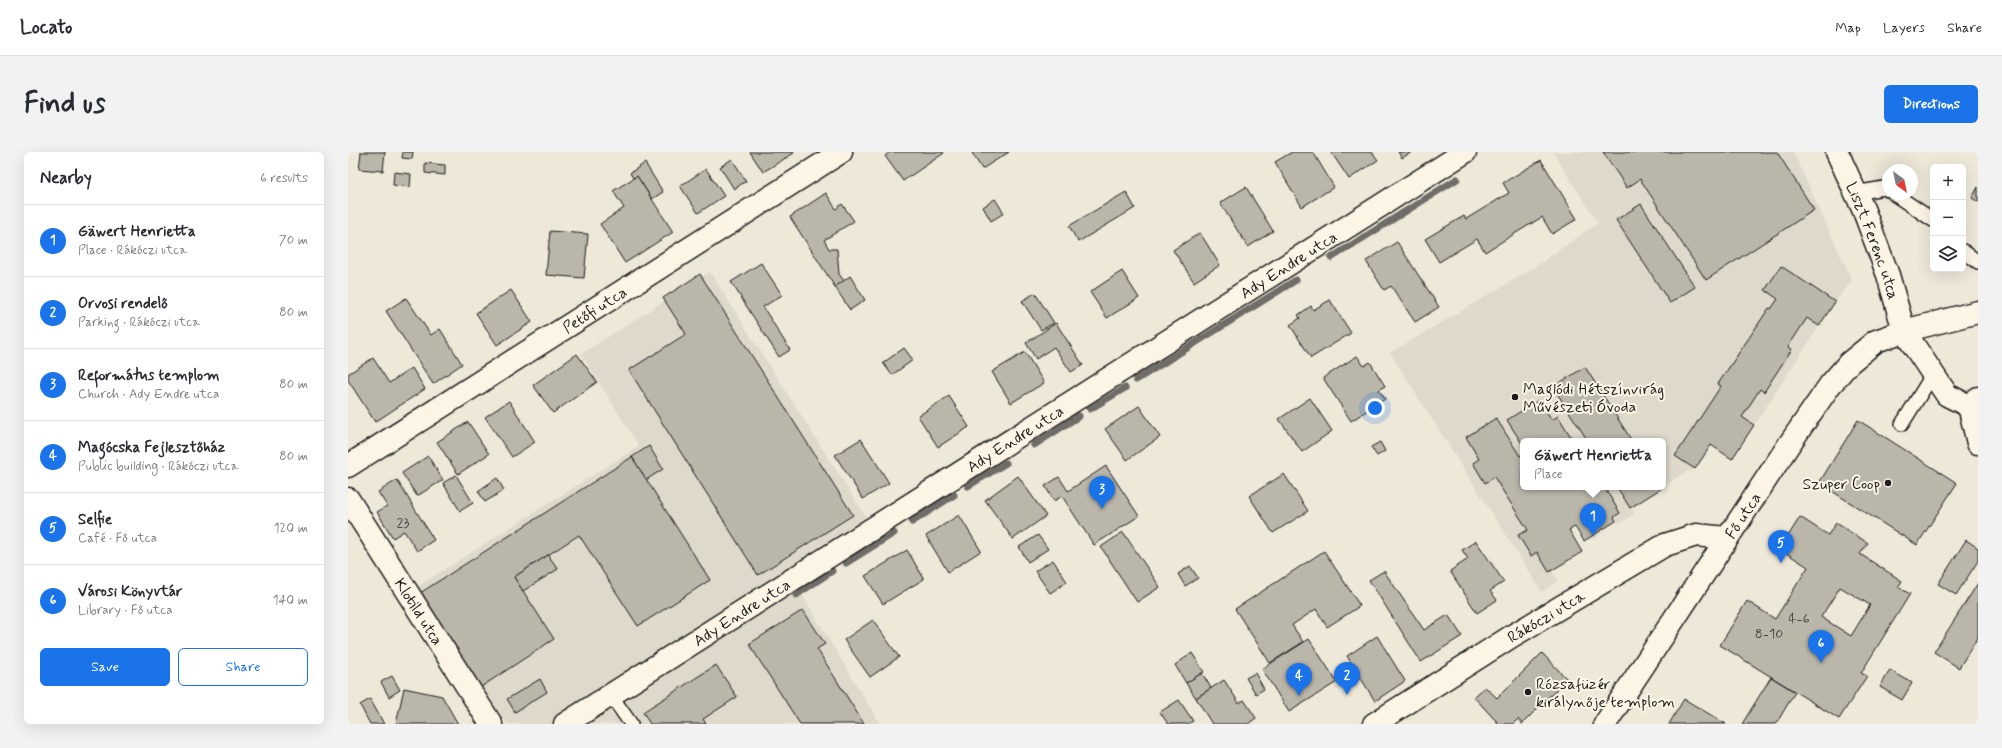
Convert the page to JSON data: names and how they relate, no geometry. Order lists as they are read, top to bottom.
{
  "streets": {
    "street": [
      "Liszt Ferenc utca",
      "Ady Endre utca",
      "Petőfi utca",
      "Fő utca",
      "Klotild utca",
      "Rákóczi utca"
    ]
  },
  "crossings": [
    ["Liszt Ferenc utca", "Fő utca"],
    ["Fő utca", "Rákóczi utca"]
  ],
  "places": ["Maglódi Hétszínvirág Művészeti Óvoda", "Szuper Coop", "Rózsafüzér királynője templom"],
  "house_numbers": ["23", "4-6", "8-10"],
  "north": "bottom right",
  "page": {
    "header": "Locato",
    "nav": ["Map", "Layers", "Share"],
    "buttons": [
      "Directions",
      ["Save", "Share"]
    ],
    "title": "Find us",
    "heading": ["Nearby", "6 results"],
    "map_buttons": ["+", "−"],
    "list": [
      {
        "mark": "1",
        "name": "Gäwert Henrietta",
        "note": "Place · Rákóczi utca",
        "value": "70 m"
      },
      {
        "mark": "2",
        "name": "Orvosi rendelő",
        "note": "Parking · Rákóczi utca",
        "value": "80 m"
      },
      {
        "mark": "3",
        "name": "Református templom",
        "note": "Church · Ady Endre utca",
        "value": "80 m"
      },
      {
        "mark": "4",
        "name": "Magócska Fejlesztőház",
        "note": "Public building · Rákóczi utca",
        "value": "80 m"
      },
      {
        "mark": "5",
        "name": "Selfie",
        "note": "Café · Fő utca",
        "value": "120 m"
      },
      {
        "mark": "6",
        "name": "Városi Könyvtár",
        "note": "Library · Fő utca",
        "value": "140 m"
      }
    ],
    "popup": ["Gäwert Henrietta", "Place"],
    "pins": [
      "3",
      "1",
      "5",
      "6",
      "2",
      "4"
    ]
  }
}
